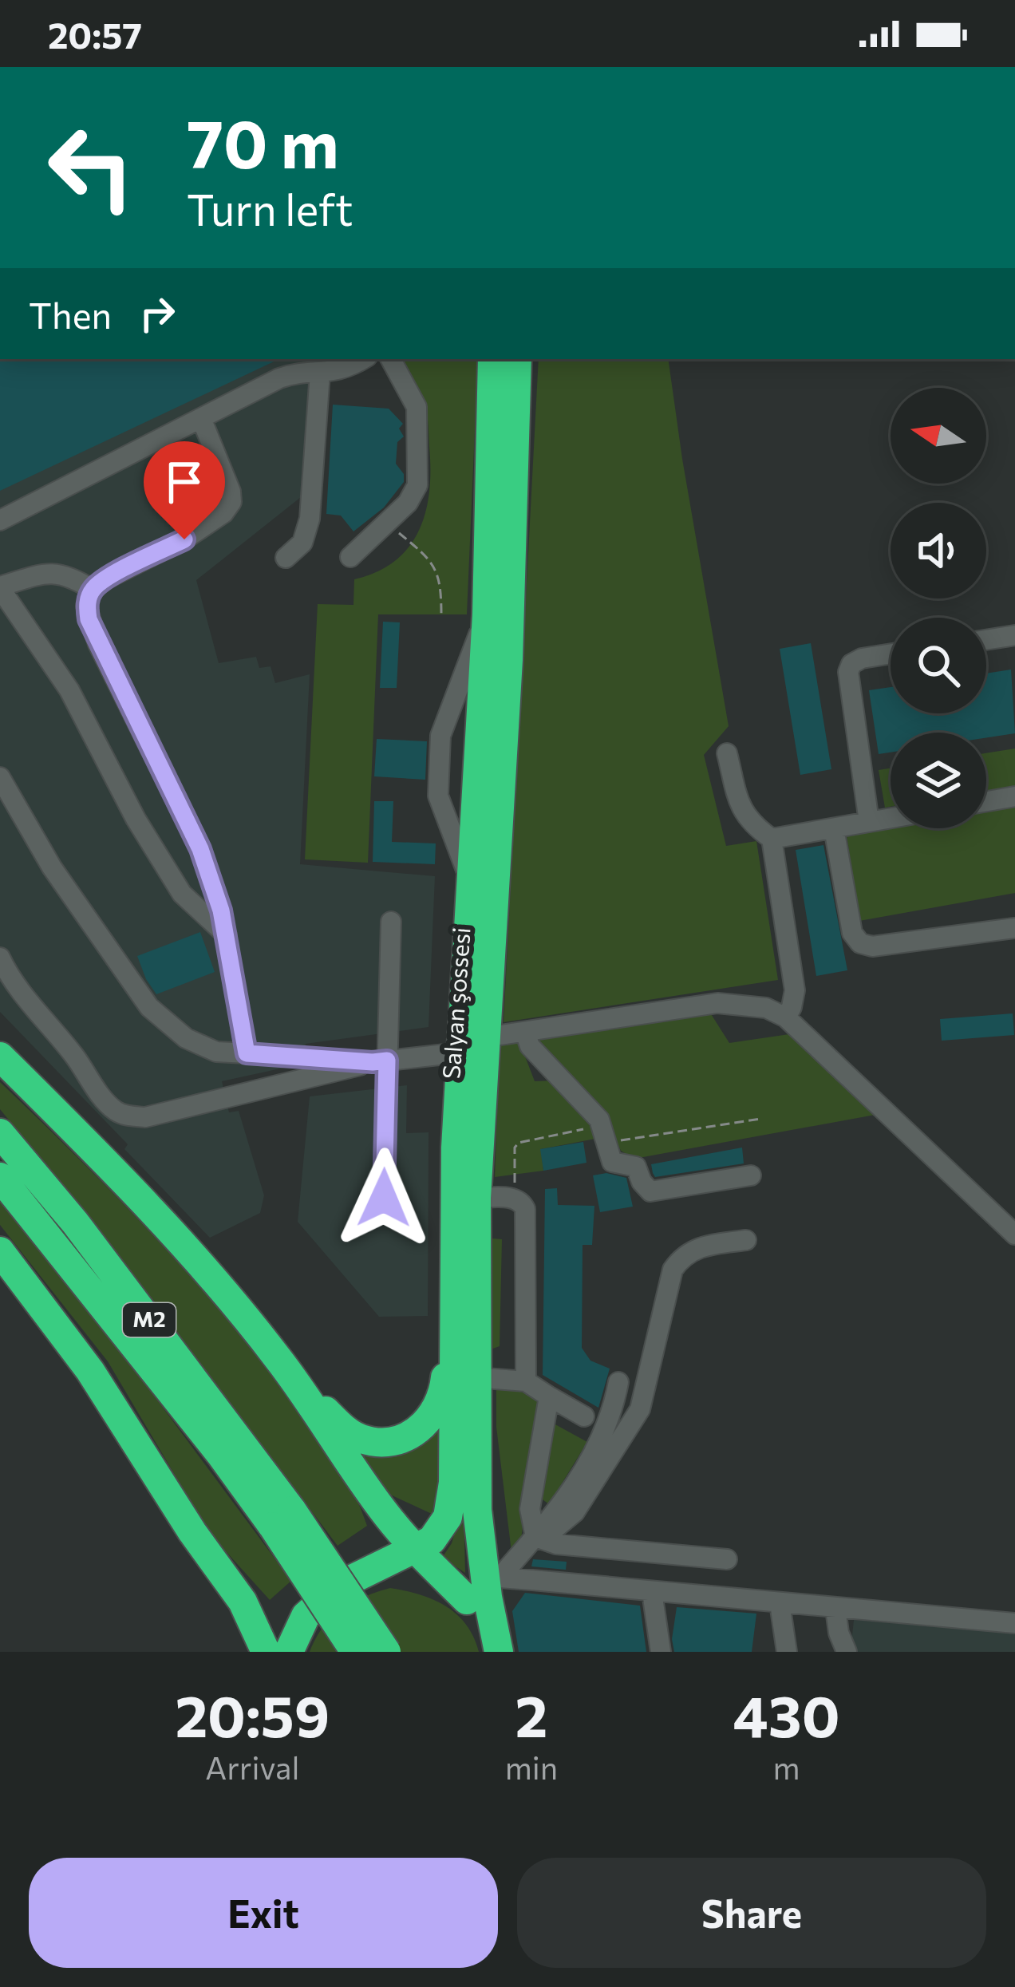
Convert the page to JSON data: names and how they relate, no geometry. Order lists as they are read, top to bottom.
{
  "streets": {
    "highway": ["Salyan şossesi", "M2"]
  },
  "north": "left",
  "page": {
    "status": "20:57",
    "turn": ["70 m", "Turn left"],
    "then": "Then",
    "eta": [
      "20:59",
      "Arrival",
      "2",
      "min",
      "430",
      "m"
    ],
    "buttons": ["Exit", "Share"]
  }
}
